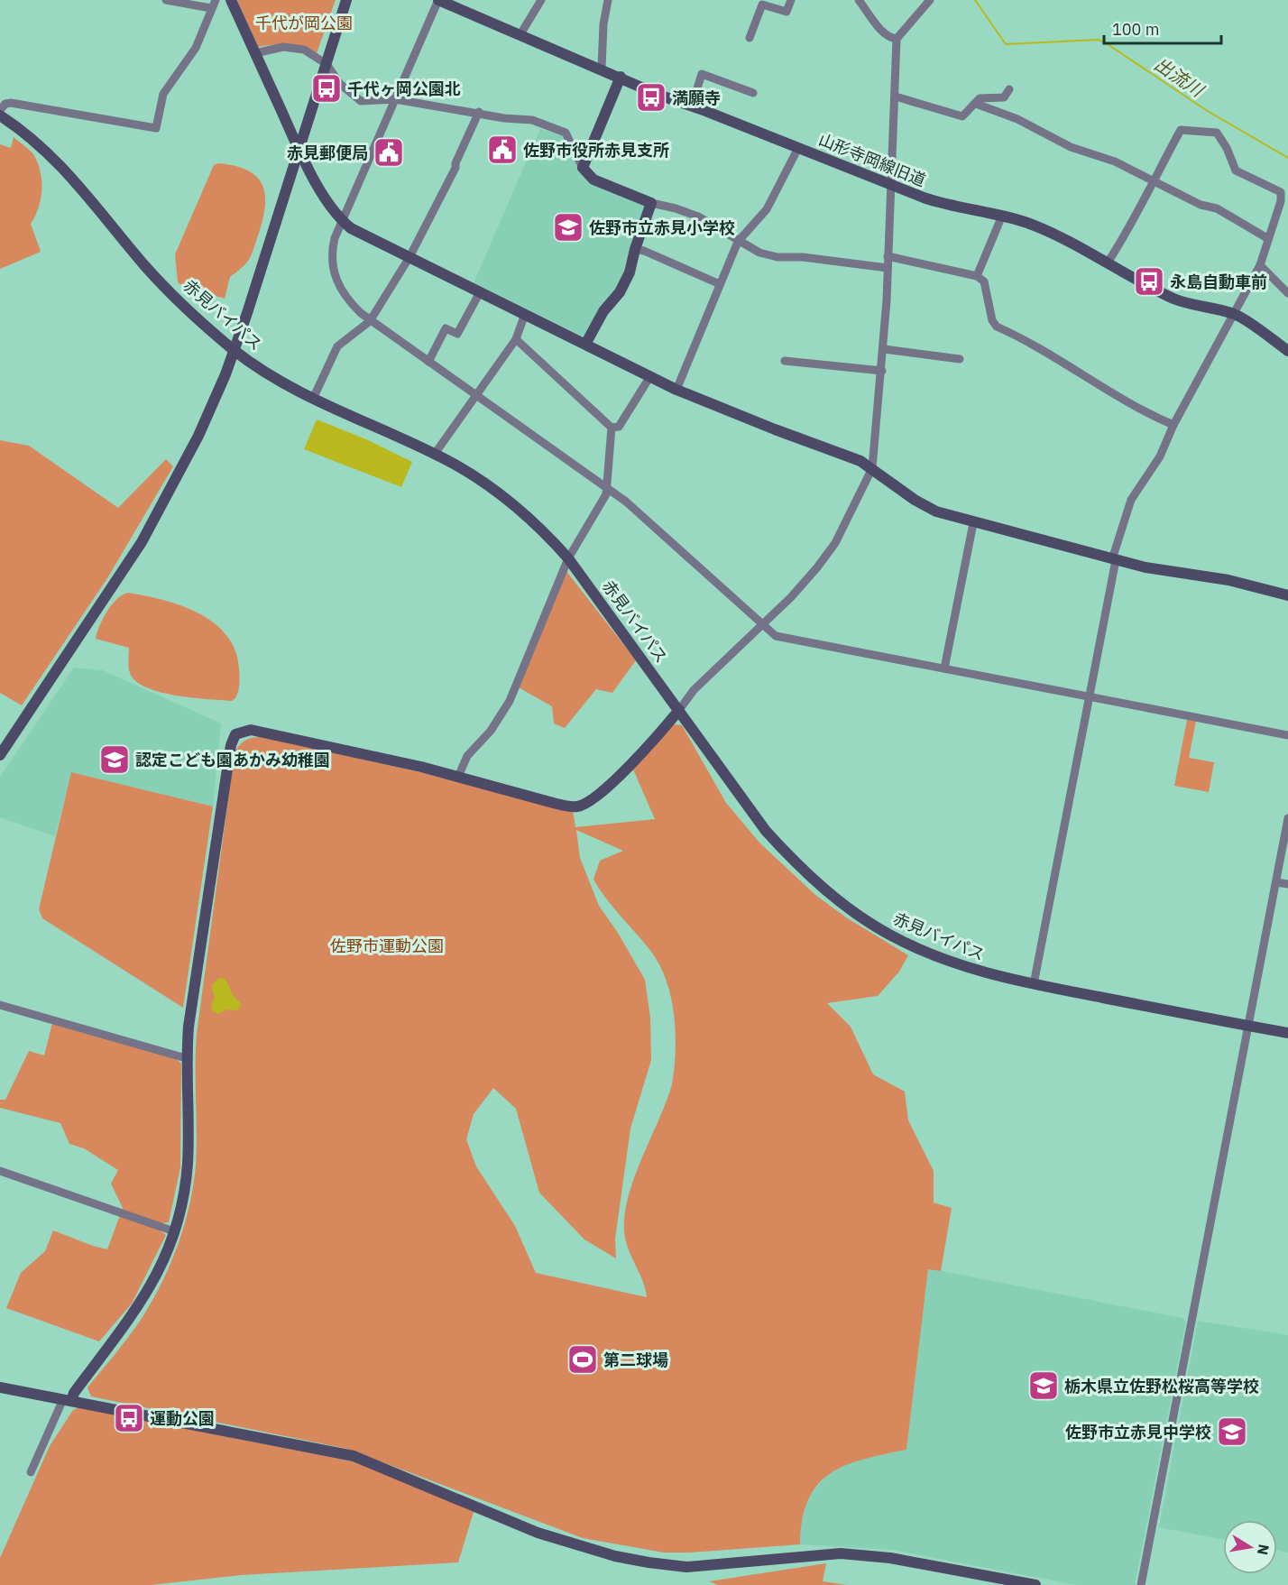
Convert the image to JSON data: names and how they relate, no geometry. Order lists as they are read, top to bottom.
{
  "streets": {
    "street": ["山形寺岡線旧道", "赤見バイパス"]
  },
  "water": ["出流川"],
  "parks": ["千代が岡公園", "佐野市運動公園"],
  "places": {
    "bus stop": [
      "千代ヶ岡公園北",
      "満願寺",
      "永島自動車前",
      "運動公園"
    ],
    "public building": ["佐野市役所赤見支所", "赤見郵便局"],
    "school or university": [
      "佐野市立赤見小学校",
      "認定こども園あかみ幼稚園",
      "栃木県立佐野松桜高等学校",
      "佐野市立赤見中学校"
    ],
    "sports": ["第二球場"]
  },
  "scale_bar": "100 m",
  "north": "right"
}
